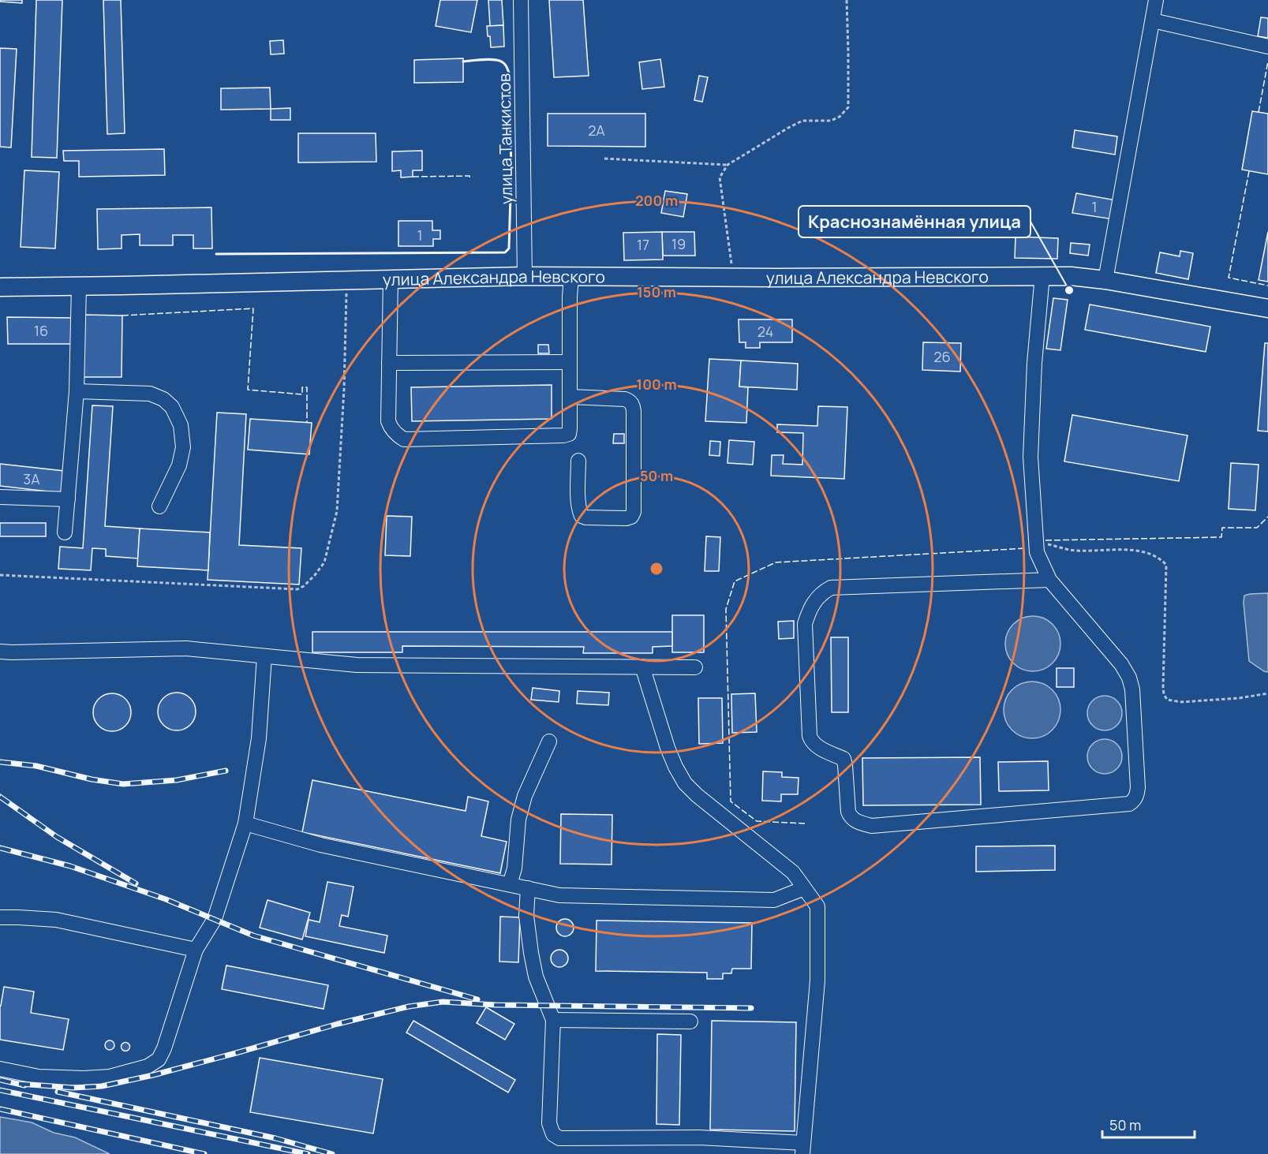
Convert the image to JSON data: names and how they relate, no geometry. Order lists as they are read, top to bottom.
{
  "streets": {
    "main road": ["улица Александра Невского"],
    "street": ["улица Танкистов"]
  },
  "crossings": [
    ["улица Танкистов", "улица Александра Невского"]
  ],
  "places": ["Краснознамённая улица"],
  "house_numbers": [
    "2А",
    "1",
    "1",
    "19",
    "17",
    "16",
    "24",
    "26",
    "3А"
  ],
  "scale_bar": "50 m",
  "rings": [
    "200 m",
    "150 m",
    "100 m",
    "50 m"
  ]
}
